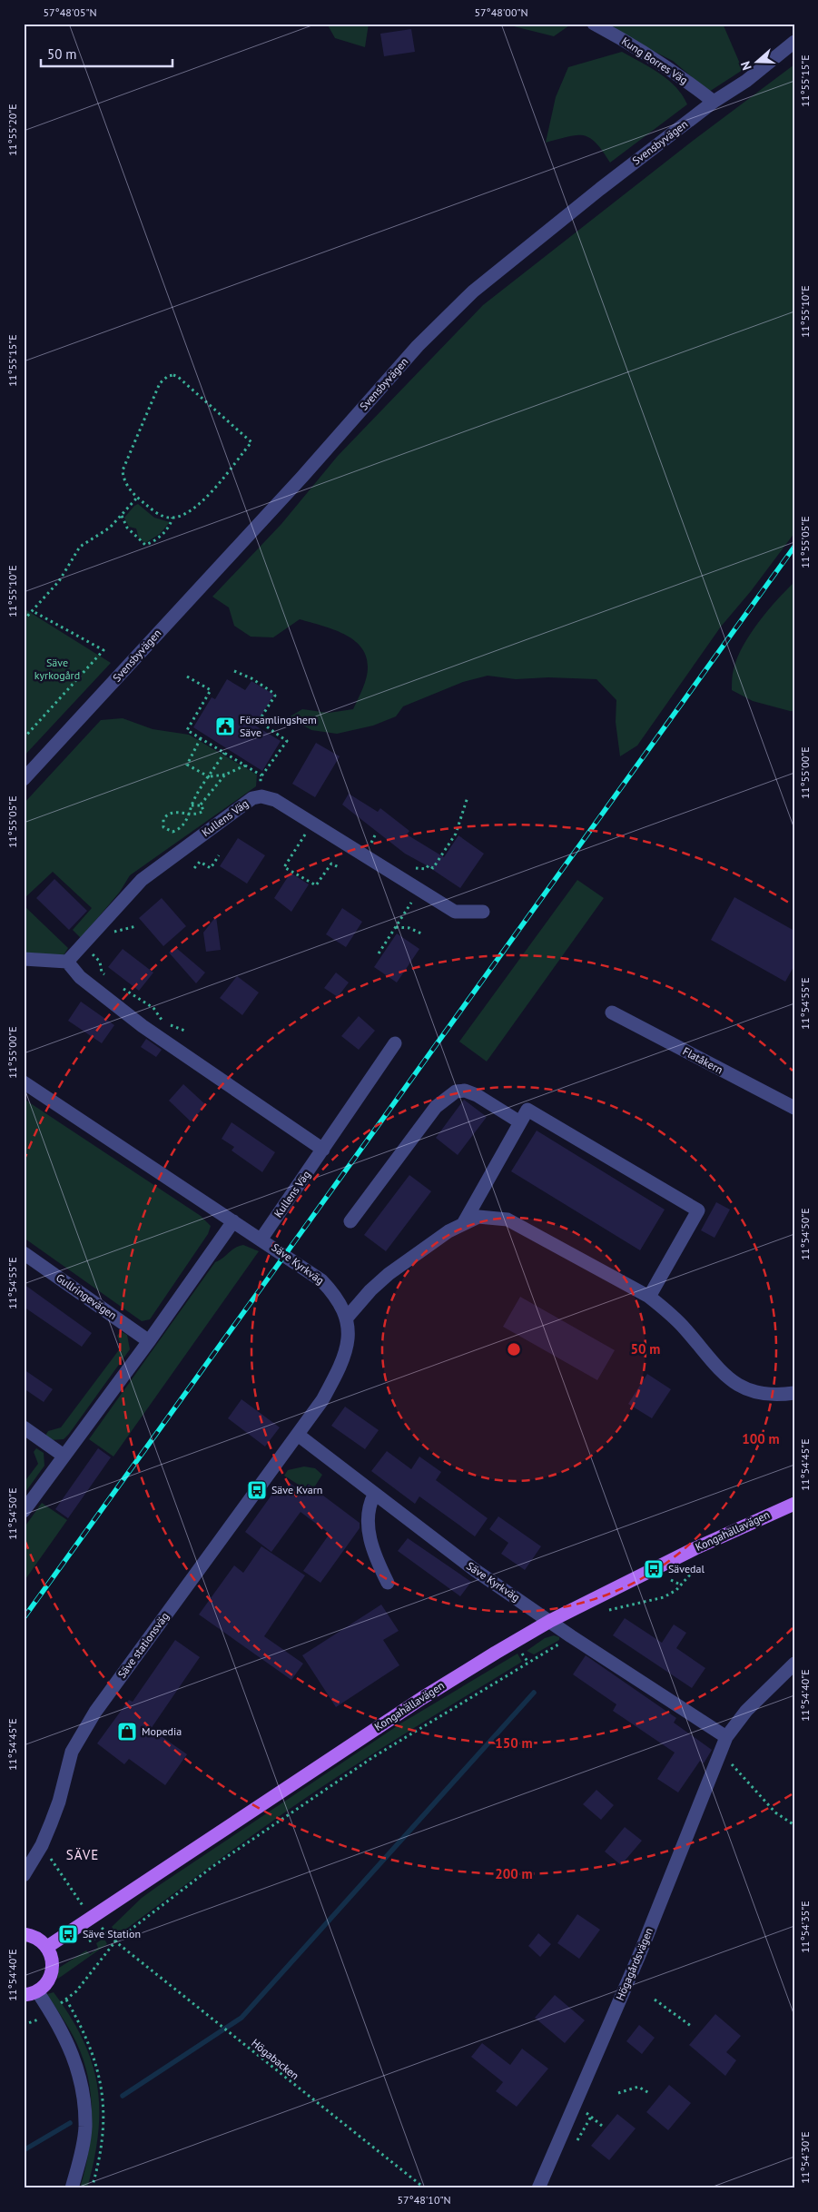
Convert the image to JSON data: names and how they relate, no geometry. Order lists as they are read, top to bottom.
{
  "streets": {
    "main road": ["Kongahällavägen"],
    "street": [
      "Kung Borres Väg",
      "Svensbyvägen",
      "Kullens Väg",
      "Flatåkern",
      "Säve Kyrkväg",
      "Gullringevägen",
      "Säve stationsväg",
      "Högagårdsvägen"
    ],
    "path": ["Högabacken"]
  },
  "crossings": [
    ["Kung Borres Väg", "Svensbyvägen"],
    ["Kullens Väg", "Säve Kyrkväg"],
    ["Säve Kyrkväg", "Kongahällavägen"],
    ["Säve Kyrkväg", "Säve stationsväg"],
    ["Kongahällavägen", "Högabacken"],
    ["Säve stationsväg", "Högabacken"]
  ],
  "districts": ["SÄVE"],
  "parks": ["Säve kyrkogård"],
  "places": {
    "public building": ["Församlingshem Säve"],
    "bus stop": ["Säve Kvarn", "Sävedal", "Säve Station"],
    "shop": ["Mopedia"]
  },
  "scale_bar": "50 m",
  "north": "left",
  "coordinates": [
    "57°48'05\"N",
    "57°48'00\"N",
    "11°55'15\"E",
    "11°55'20\"E",
    "11°55'10\"E",
    "11°55'05\"E",
    "11°55'00\"E",
    "11°54'55\"E",
    "11°54'50\"E",
    "11°54'45\"E",
    "11°54'40\"E",
    "11°54'35\"E",
    "11°54'30\"E",
    "57°48'10\"N"
  ],
  "rings": [
    "50 m",
    "100 m",
    "150 m",
    "200 m"
  ]
}
